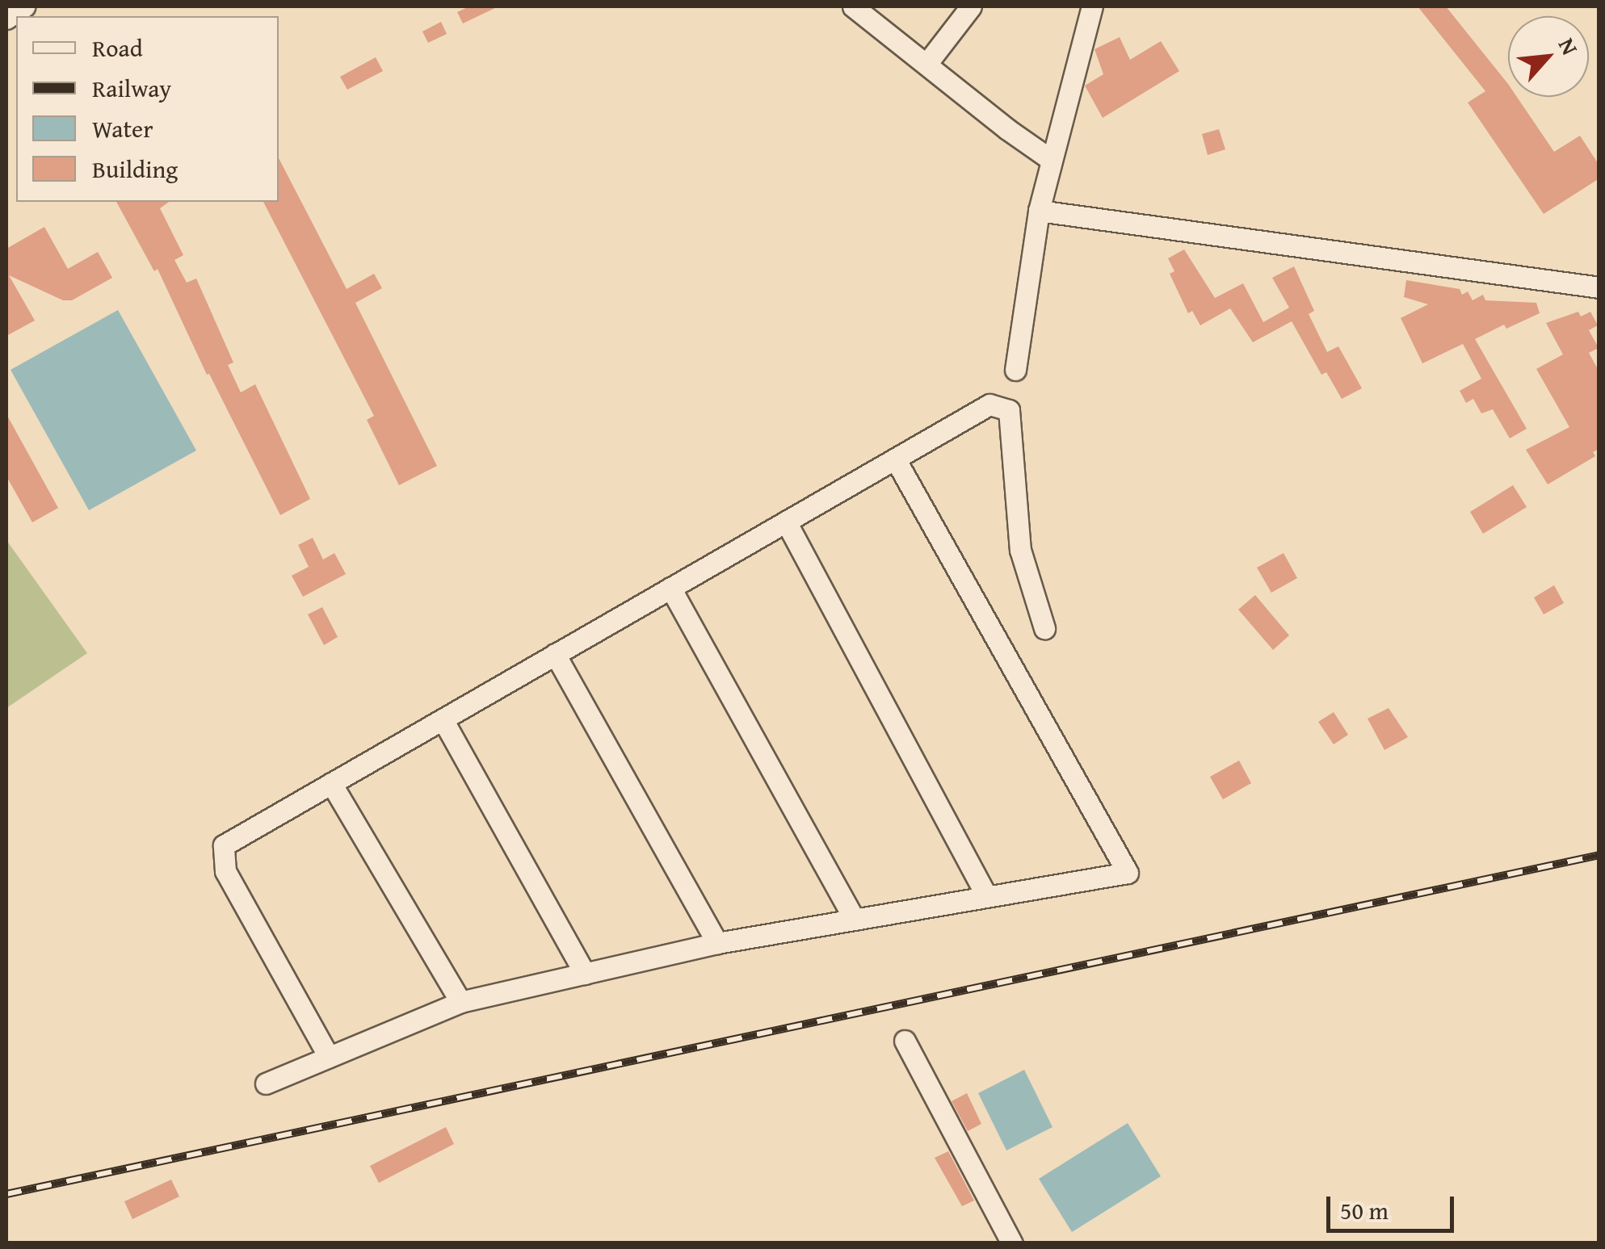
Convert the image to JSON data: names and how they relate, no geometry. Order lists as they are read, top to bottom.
{
  "legend": [
    "Road",
    "Railway",
    "Water",
    "Building"
  ],
  "scale_bar": "50 m",
  "north": "top right"
}
